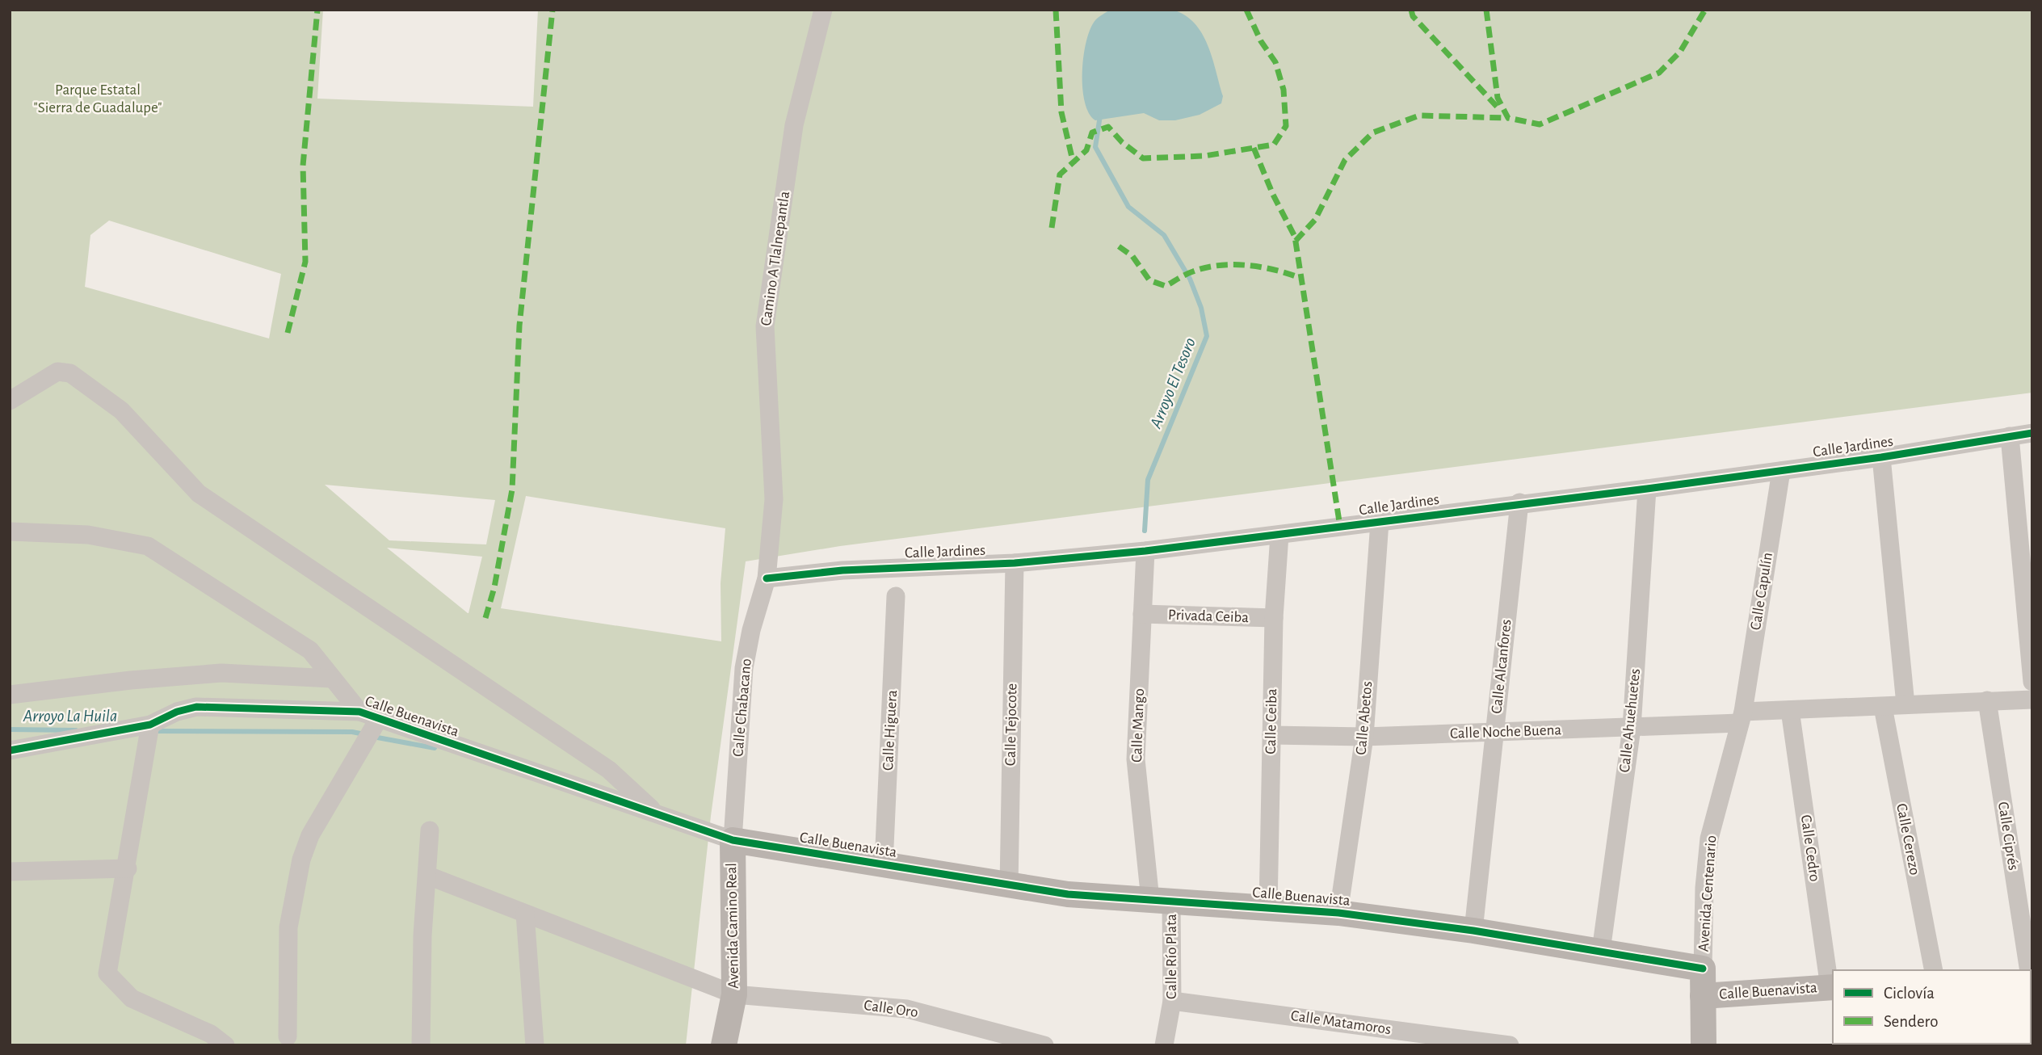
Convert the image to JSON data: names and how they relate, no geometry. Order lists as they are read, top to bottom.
{
  "streets": {
    "street": [
      "Camino A Tlalnepantla",
      "Calle Jardines",
      "Calle Capulín",
      "Privada Ceiba",
      "Calle Alcanfores",
      "Calle Chabacano",
      "Calle Buenavista",
      "Calle Abetos",
      "Calle Ahuehuetes",
      "Calle Ceiba",
      "Calle Tejocote",
      "Calle Mango",
      "Calle Higuera",
      "Calle Noche Buena",
      "Calle Ciprés",
      "Calle Cerezo",
      "Calle Cedro",
      "Avenida Centenario",
      "Avenida Camino Real",
      "Calle Río Plata",
      "Calle Oro",
      "Calle Matamoros"
    ]
  },
  "crossings": [
    ["Camino A Tlalnepantla", "Calle Jardines"],
    ["Camino A Tlalnepantla", "Calle Chabacano"],
    ["Calle Jardines", "Calle Capulín"],
    ["Calle Jardines", "Calle Alcanfores"],
    ["Calle Jardines", "Calle Chabacano"],
    ["Calle Jardines", "Calle Abetos"],
    ["Calle Jardines", "Calle Ahuehuetes"],
    ["Calle Jardines", "Calle Ceiba"],
    ["Calle Jardines", "Calle Tejocote"],
    ["Calle Jardines", "Calle Mango"],
    ["Calle Capulín", "Calle Noche Buena"],
    ["Calle Capulín", "Avenida Centenario"],
    ["Privada Ceiba", "Calle Ceiba"],
    ["Privada Ceiba", "Calle Mango"],
    ["Calle Alcanfores", "Calle Buenavista"],
    ["Calle Alcanfores", "Calle Noche Buena"],
    ["Calle Chabacano", "Calle Buenavista"],
    ["Calle Chabacano", "Avenida Camino Real"],
    ["Calle Buenavista", "Calle Abetos"],
    ["Calle Buenavista", "Calle Ahuehuetes"],
    ["Calle Buenavista", "Calle Ceiba"],
    ["Calle Buenavista", "Calle Tejocote"],
    ["Calle Buenavista", "Calle Mango"],
    ["Calle Buenavista", "Calle Higuera"],
    ["Calle Buenavista", "Calle Cedro"],
    ["Calle Buenavista", "Avenida Centenario"],
    ["Calle Buenavista", "Avenida Camino Real"],
    ["Calle Buenavista", "Calle Río Plata"],
    ["Calle Abetos", "Calle Noche Buena"],
    ["Calle Ahuehuetes", "Calle Noche Buena"],
    ["Calle Ceiba", "Calle Noche Buena"],
    ["Calle Mango", "Calle Río Plata"],
    ["Calle Noche Buena", "Calle Ciprés"],
    ["Calle Noche Buena", "Calle Cerezo"],
    ["Calle Noche Buena", "Calle Cedro"],
    ["Calle Noche Buena", "Avenida Centenario"],
    ["Avenida Camino Real", "Calle Oro"],
    ["Calle Río Plata", "Calle Matamoros"]
  ],
  "water": ["Arroyo El Tesoro", "Arroyo La Huila"],
  "parks": ["Parque Estatal \"Sierra de Guadalupe\""],
  "legend": ["Ciclovía", "Sendero"]
}
